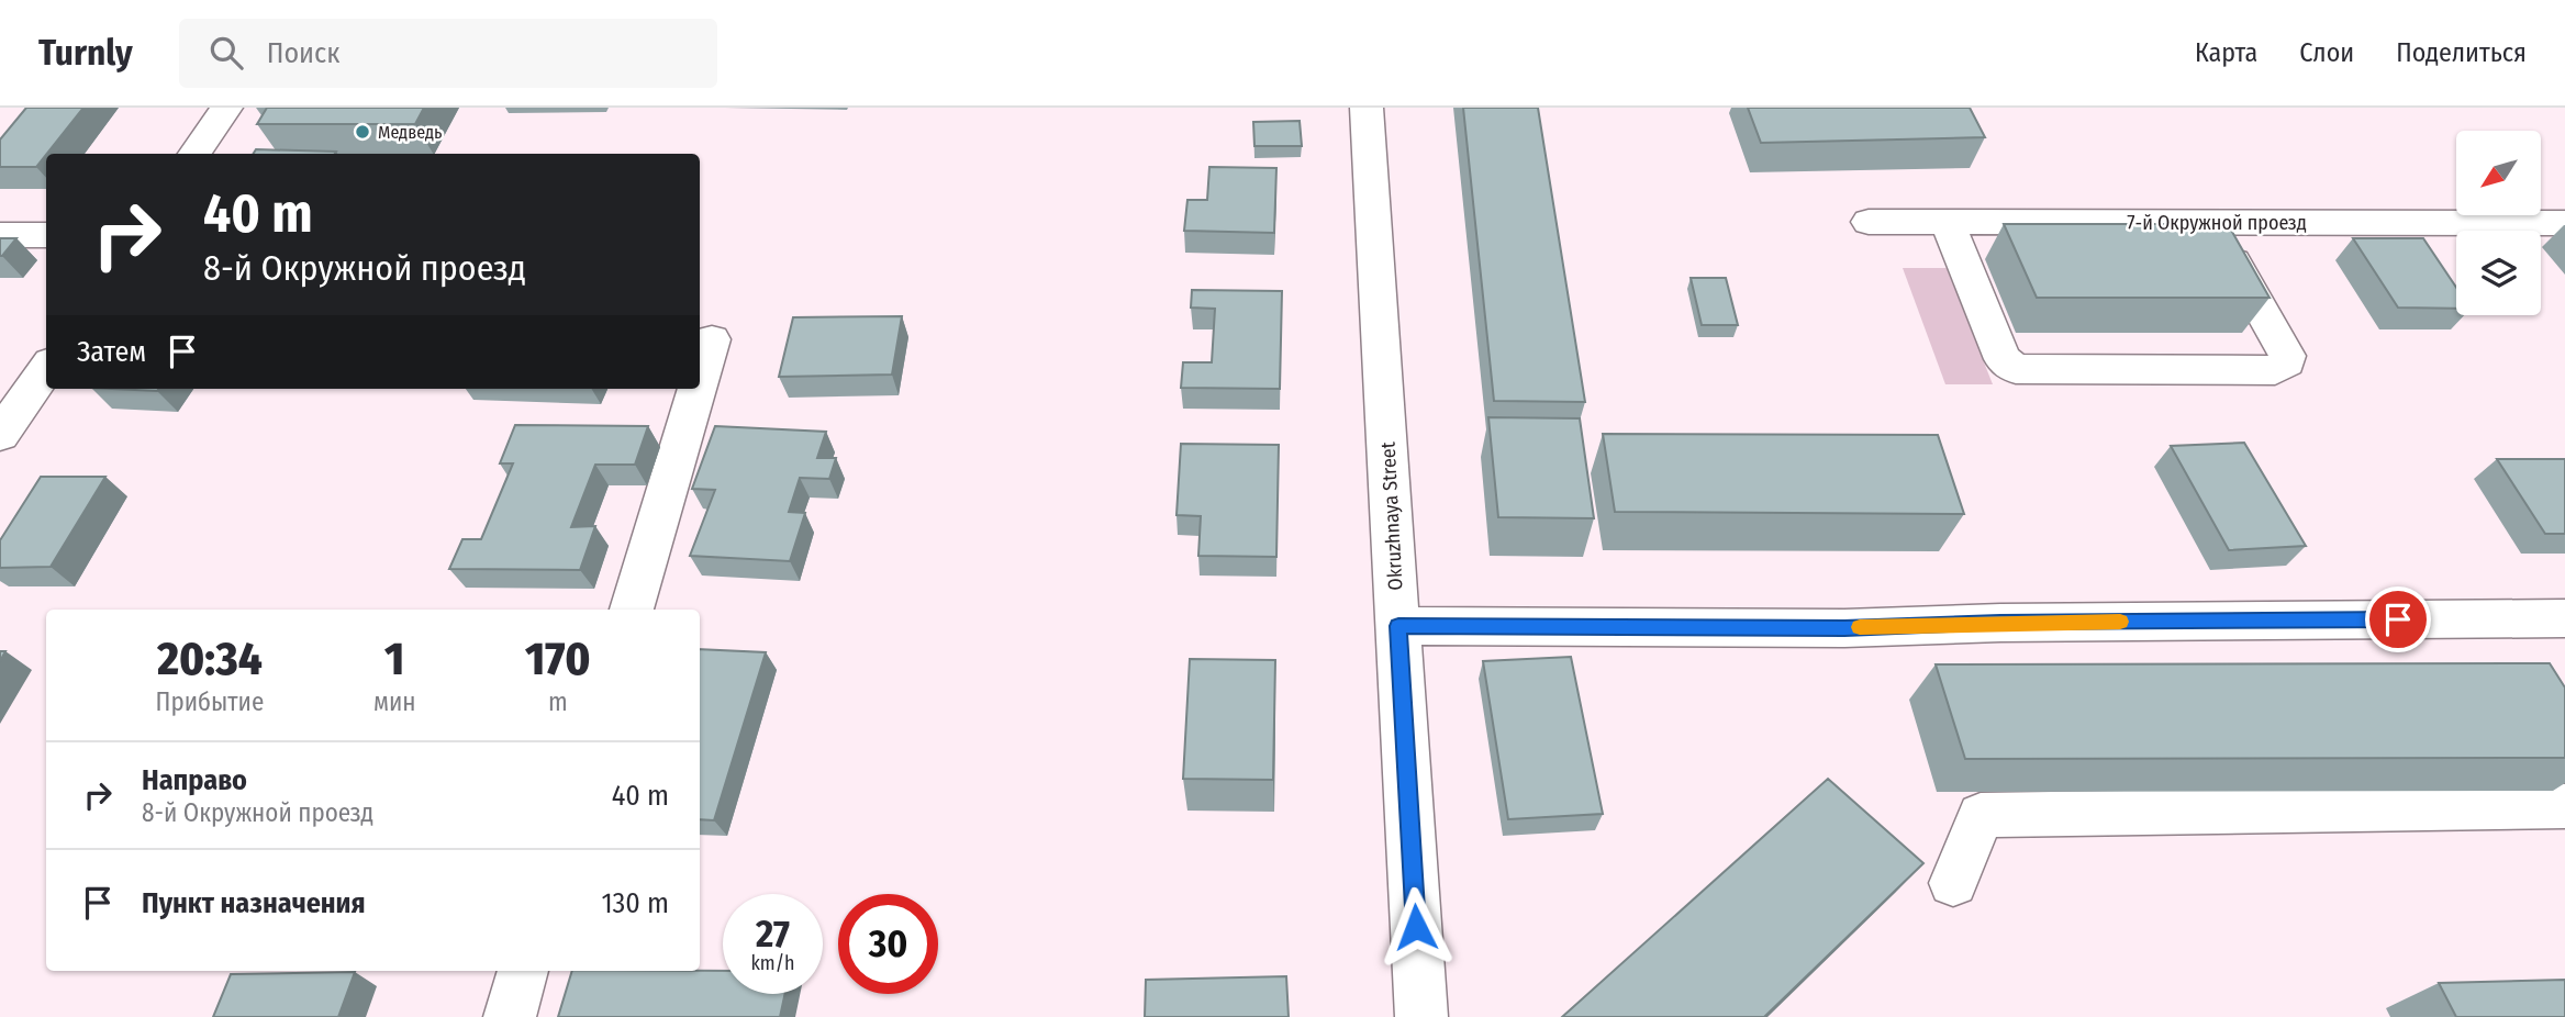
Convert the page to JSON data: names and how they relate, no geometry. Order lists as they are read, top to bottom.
{
  "streets": {
    "street": ["7-й Окружной проезд", "Okruzhnaya Street"]
  },
  "places": ["Медведь"],
  "north": "bottom left",
  "page": {
    "header": "Turnly",
    "search": "Поиск",
    "nav": ["Карта", "Слои", "Поделиться"],
    "turn": ["40 m", "8-й Окружной проезд"],
    "then": "Затем",
    "eta": [
      "20:34",
      "Прибытие",
      "1",
      "мин",
      "170",
      "m"
    ],
    "list": [
      {
        "name": "Направо",
        "note": "8-й Окружной проезд",
        "value": "40 m"
      },
      {
        "name": "Пункт назначения",
        "value": "130 m"
      }
    ],
    "speed": "27 km/h",
    "limit": "30"
  }
}
